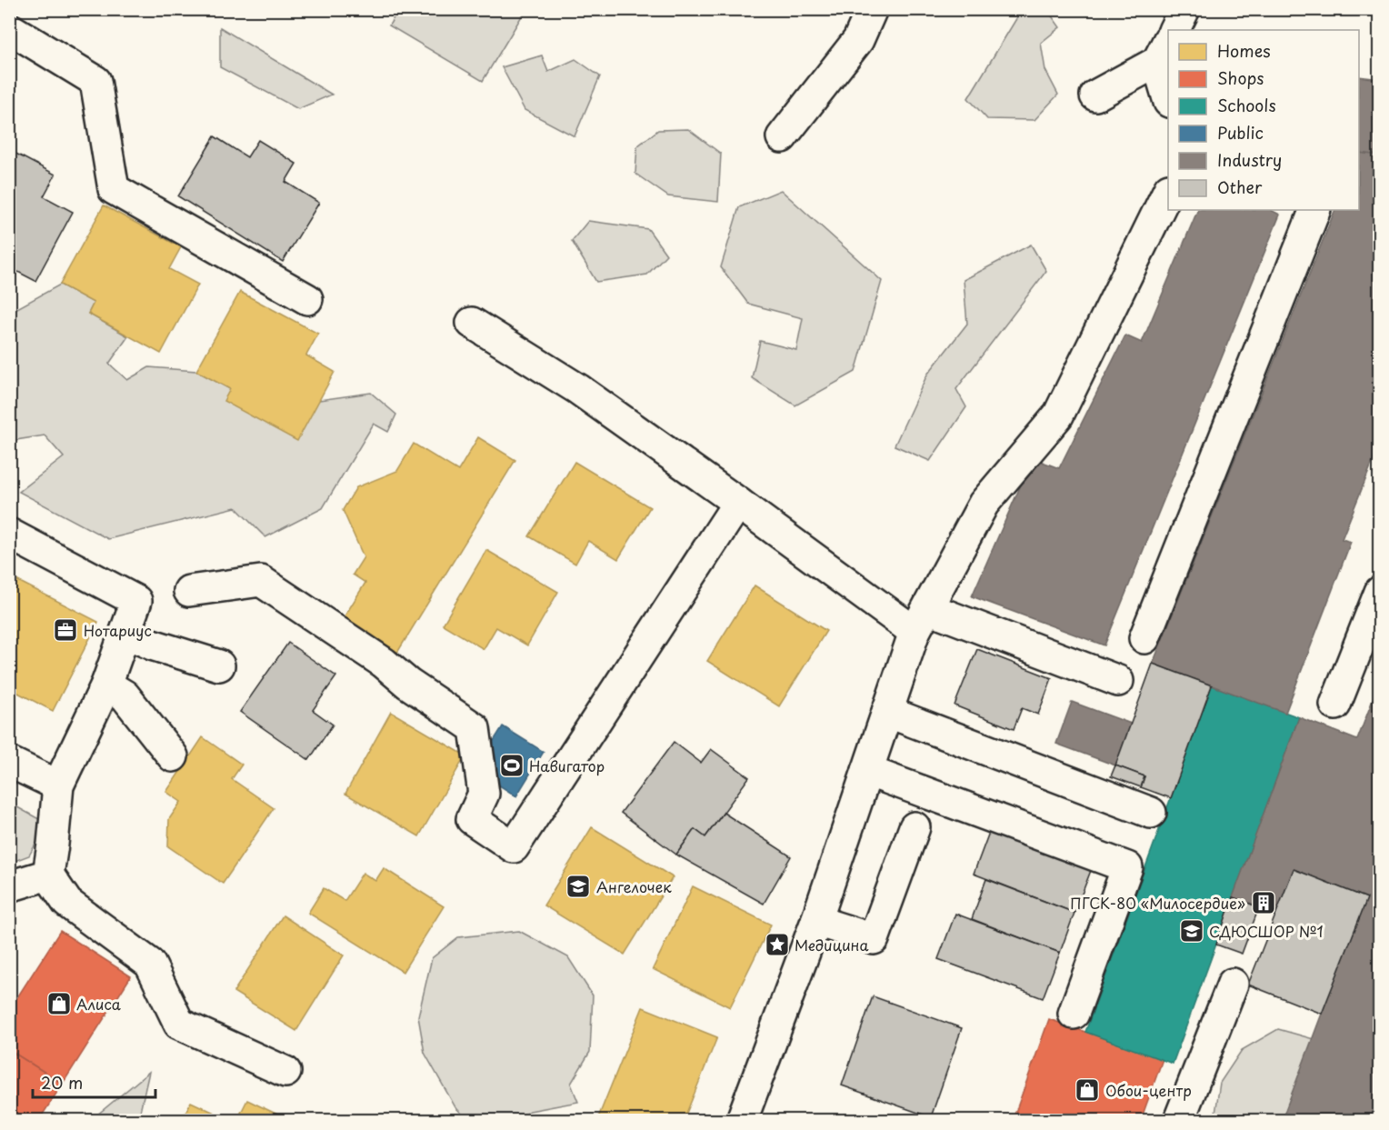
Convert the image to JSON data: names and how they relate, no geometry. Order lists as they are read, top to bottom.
{
  "places": {
    "office": ["Нотариус"],
    "sports": ["Навигатор"],
    "school or university": ["Ангелочек", "СДЮСШОР №1"],
    "building": ["ПГСК-80 «Милосердие»"],
    "place": ["Медицина"],
    "shop": ["Алиса", "Обои-центр"]
  },
  "legend": [
    "Homes",
    "Shops",
    "Schools",
    "Public",
    "Industry",
    "Other"
  ],
  "scale_bar": "20 m"
}
